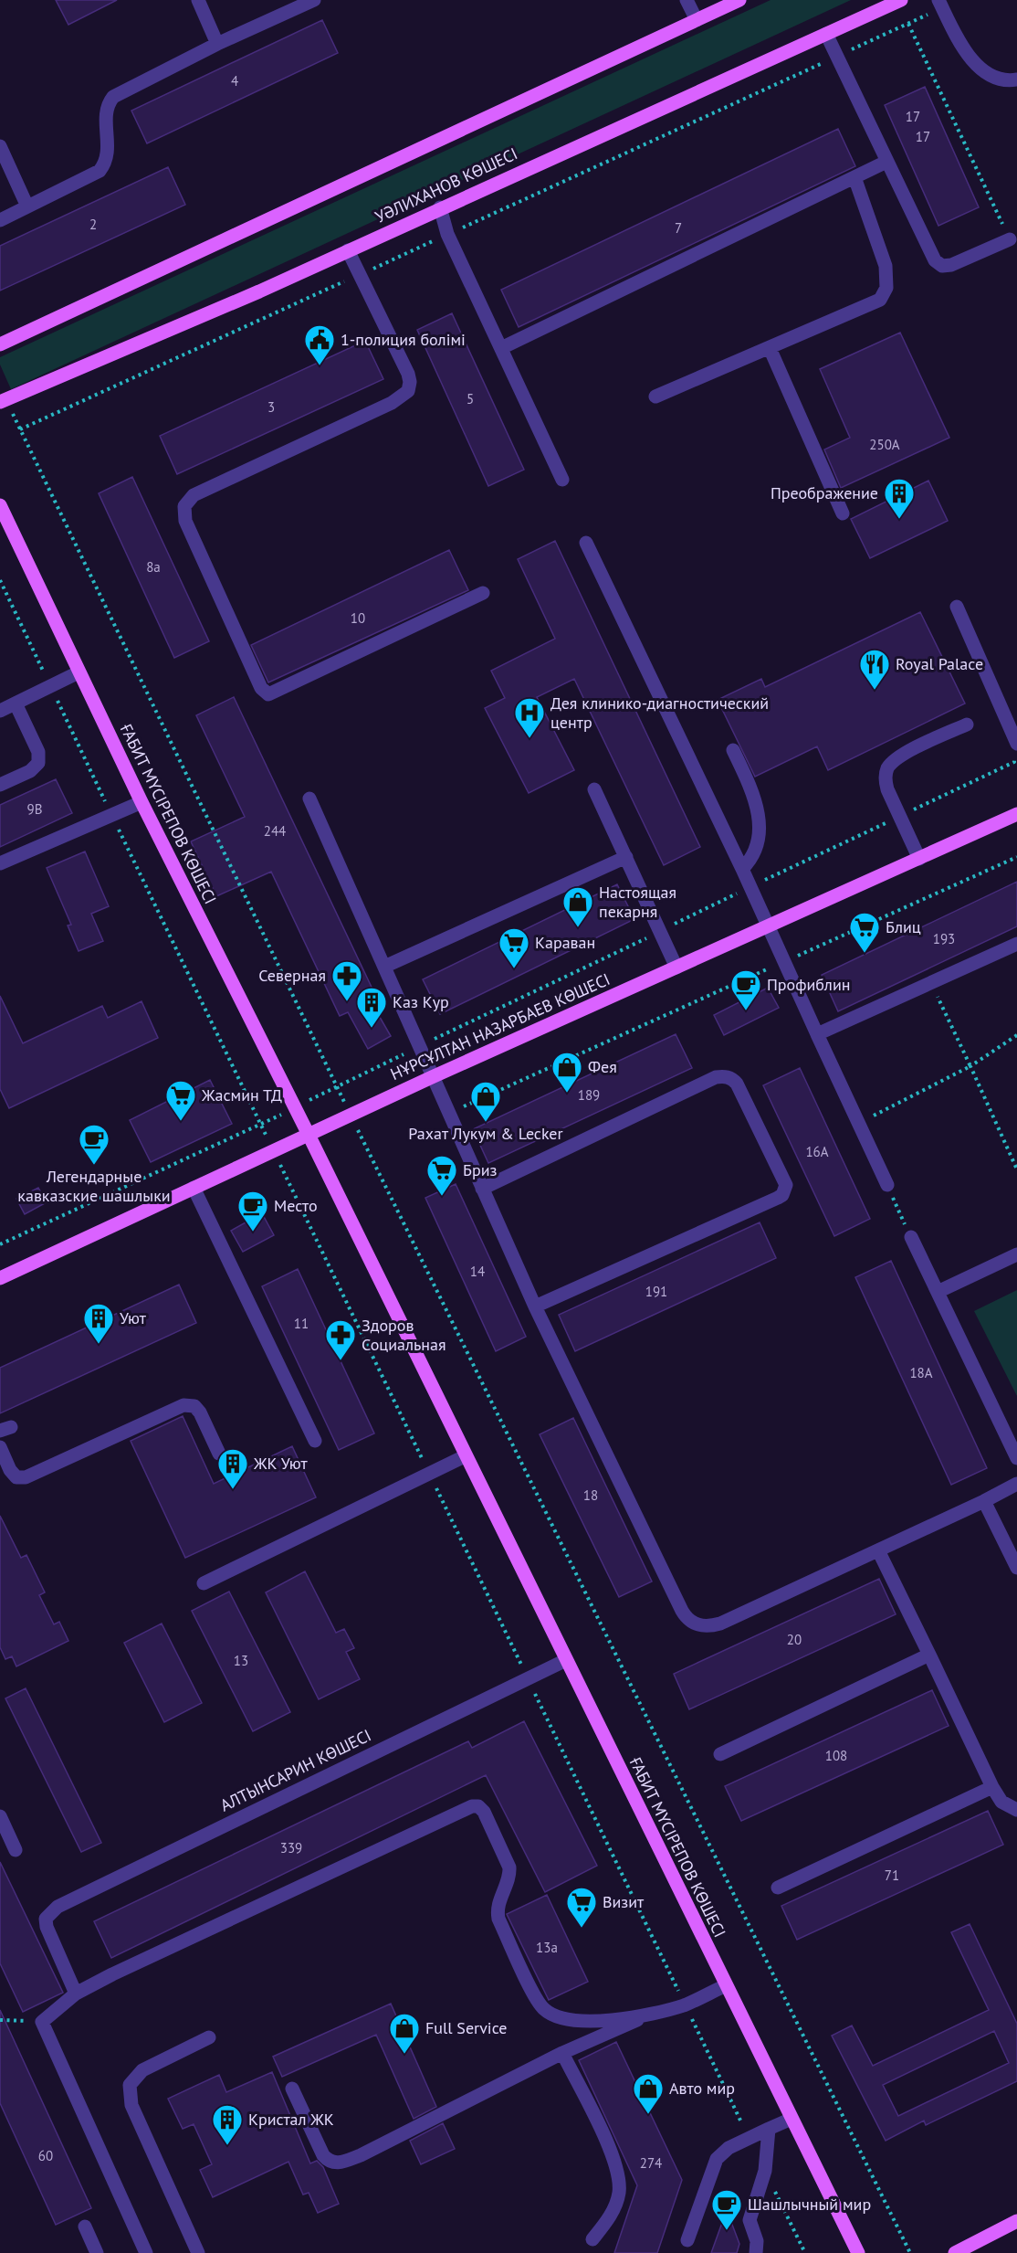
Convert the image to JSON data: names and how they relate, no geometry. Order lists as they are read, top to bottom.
{
  "streets": {
    "main road": ["УӘЛИХАНОВ КӨШЕСІ", "ҒАБИТ МҮСІРЕПОВ КӨШЕСІ", "НҰРСҰЛТАН НАЗАРБАЕВ КӨШЕСІ"],
    "street": ["АЛТЫНСАРИН КӨШЕСІ"]
  },
  "crossings": [
    ["ҒАБИТ МҮСІРЕПОВ КӨШЕСІ", "НҰРСҰЛТАН НАЗАРБАЕВ КӨШЕСІ"],
    ["ҒАБИТ МҮСІРЕПОВ КӨШЕСІ", "АЛТЫНСАРИН КӨШЕСІ"]
  ],
  "places": {
    "public building": ["1-полиция болiмi"],
    "building": [
      "Преображение",
      "Каз Кур",
      "Уют",
      "ЖК Уют",
      "Кристал ЖК"
    ],
    "restaurant": ["Royal Palace"],
    "hospital": ["Дея клинико-диагностический центр"],
    "shop": [
      "Настоящая пекарня",
      "Фея",
      "Рахат Лукум & Lecker",
      "Full Service",
      "Авто мир"
    ],
    "supermarket": [
      "Блиц",
      "Караван",
      "Жасмин ТД",
      "Бриз",
      "Визит"
    ],
    "pharmacy": ["Северная", "Здоров Социальная"],
    "cafe": [
      "Профиблин",
      "Легендарные кавказские шашлыки",
      "Место",
      "Шашлычный мир"
    ]
  },
  "house_numbers": [
    "4",
    "17",
    "17",
    "2",
    "7",
    "5",
    "3",
    "250А",
    "8а",
    "10",
    "9В",
    "244",
    "193",
    "189",
    "16А",
    "14",
    "191",
    "11",
    "18А",
    "18",
    "20",
    "13",
    "108",
    "339",
    "71",
    "13а",
    "60",
    "274"
  ]
}
